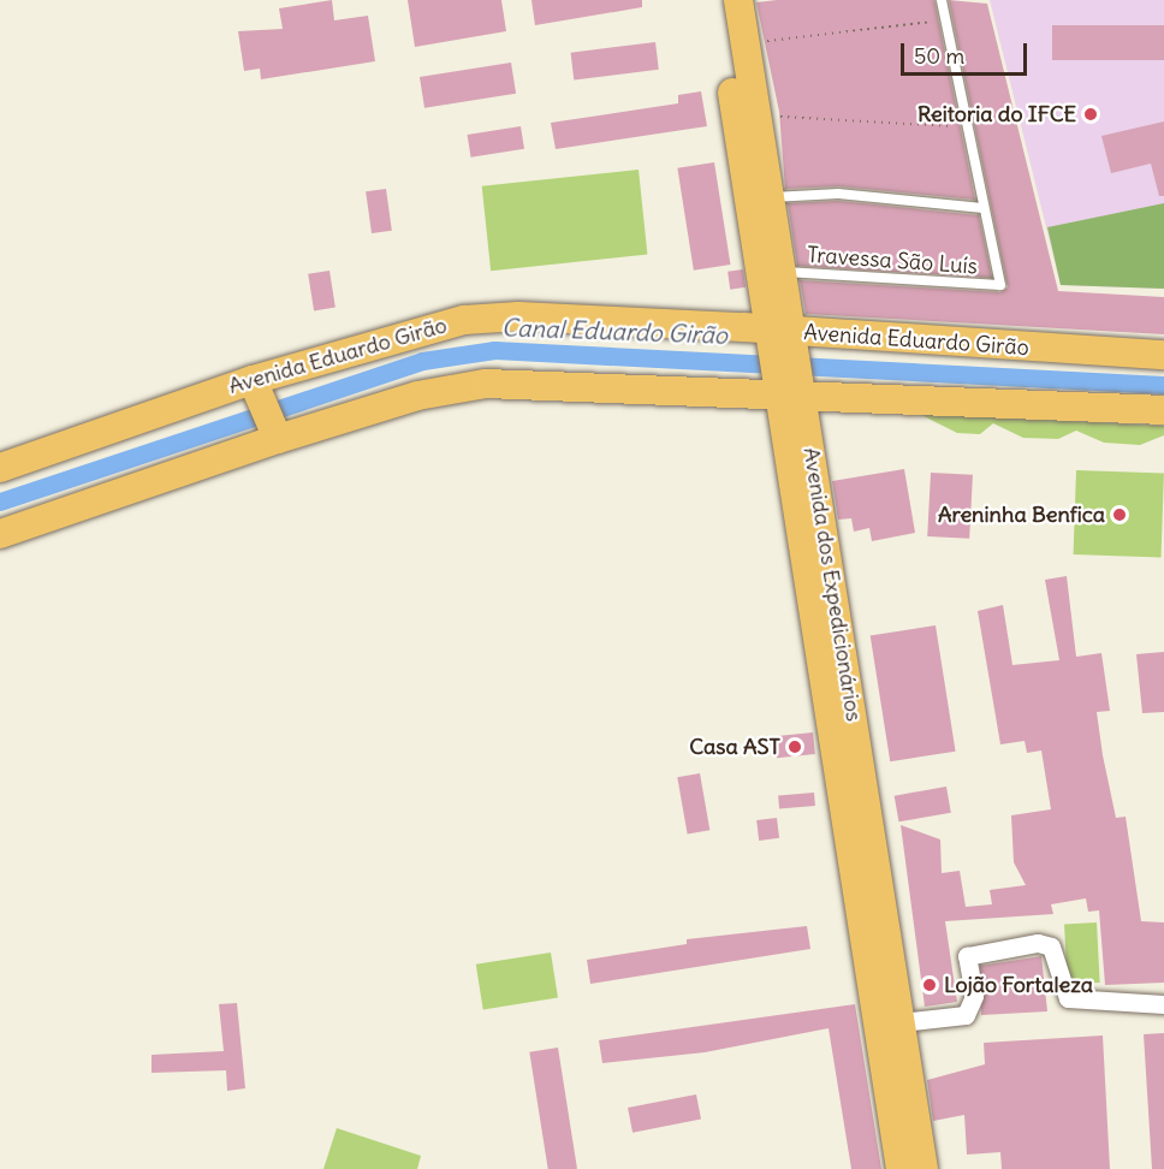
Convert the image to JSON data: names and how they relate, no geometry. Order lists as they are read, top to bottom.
{
  "streets": {
    "main road": ["Avenida Eduardo Girão", "Avenida dos Expedicionários"],
    "lane": ["Travessa São Luís"]
  },
  "crossings": [
    ["Travessa São Luís", "Avenida dos Expedicionários"],
    ["Avenida Eduardo Girão", "Avenida dos Expedicionários"]
  ],
  "water": ["Canal Eduardo Girão"],
  "places": [
    "Reitoria do IFCE",
    "Areninha Benfica",
    "Casa AST",
    "Lojão Fortaleza"
  ],
  "scale_bar": "50 m"
}
